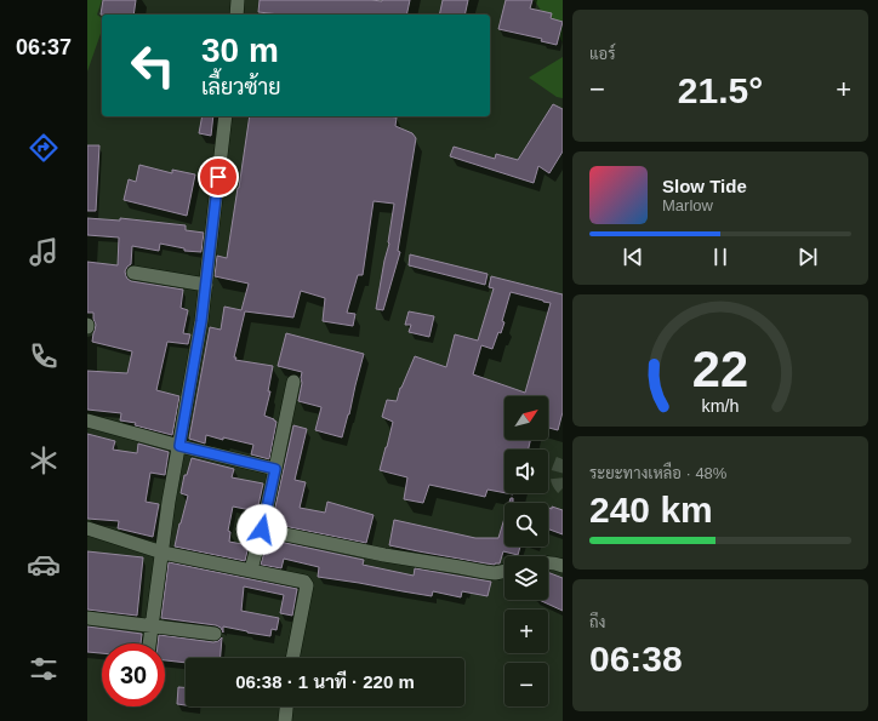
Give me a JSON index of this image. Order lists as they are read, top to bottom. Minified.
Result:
{"north":"top right","page":{"tabs":"06:37","tile":["แอร์",["ระยะทางเหลือ · 48%","240 km"],["ถึง","06:38"]],"turn":["30 m","เลี้ยวซ้าย"],"heat":["−","21.5°","+"],"song":["Slow Tide","Marlow"],"map_buttons":["+","−"],"limit":"30","trip":"06:38 · 1 นาที · 220 m","gauge":["22","km/h"]}}
